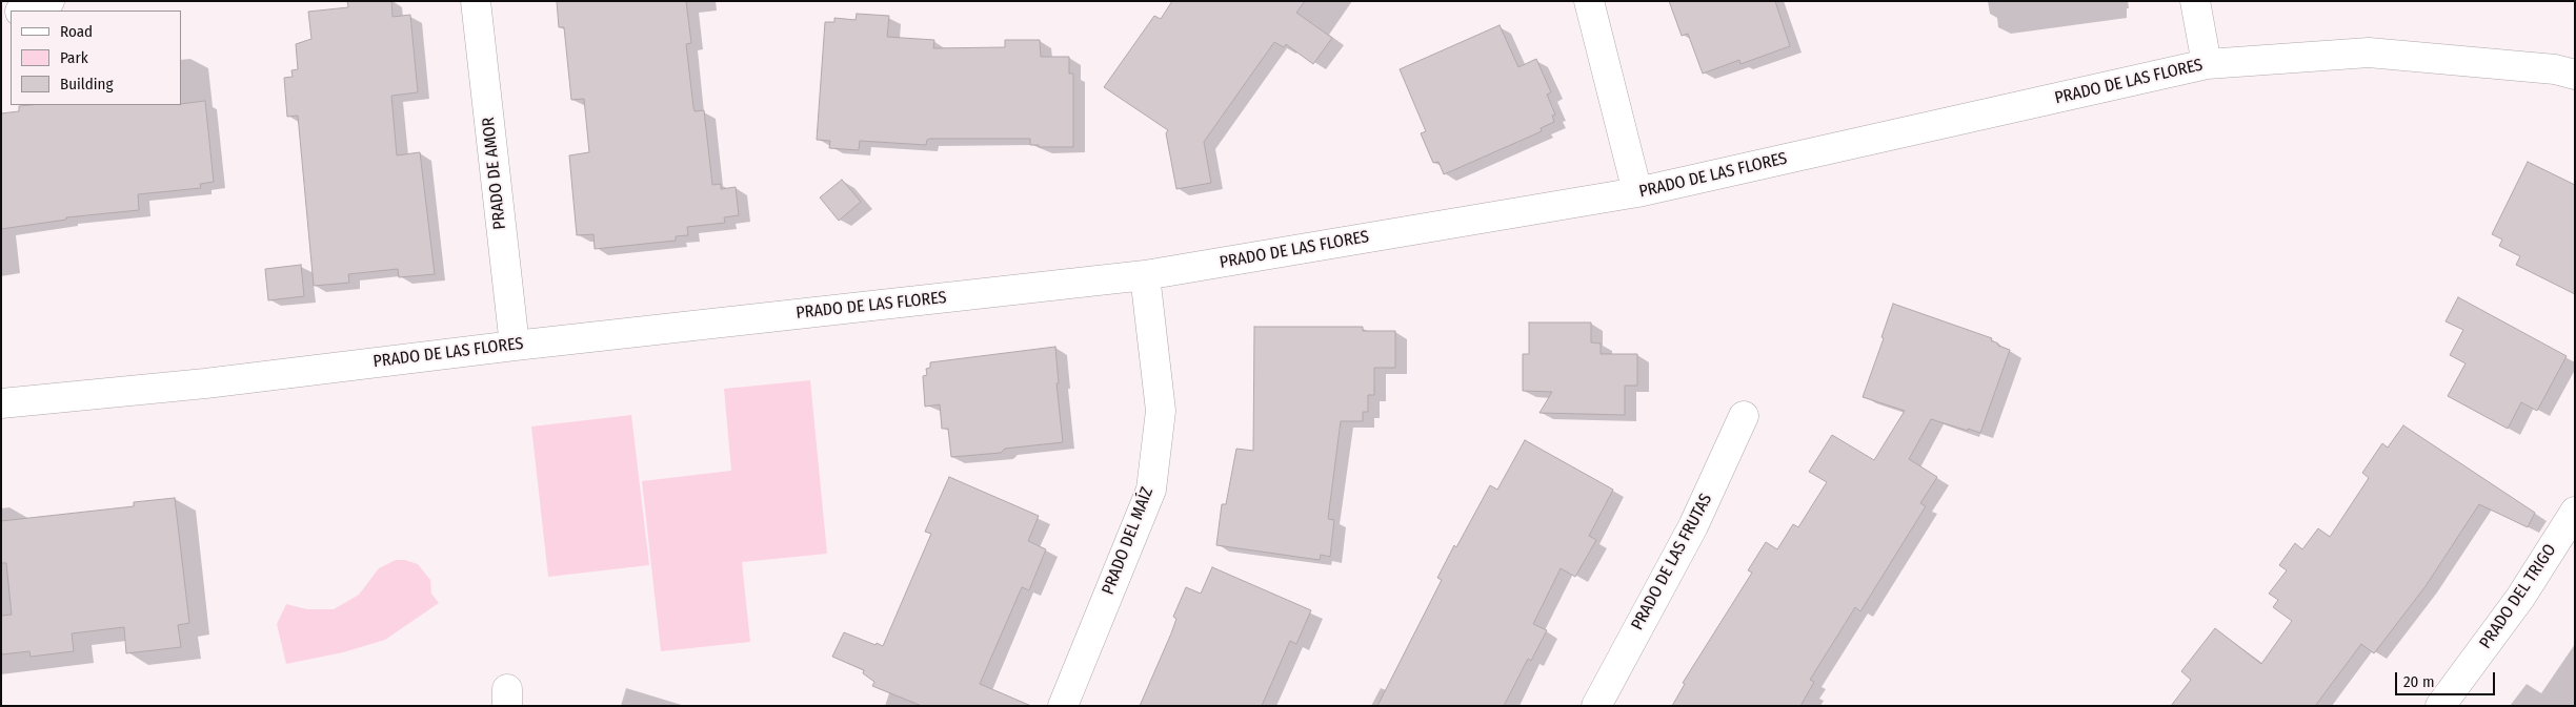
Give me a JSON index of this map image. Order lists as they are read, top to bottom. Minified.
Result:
{"streets":{"street":["PRADO DE LAS FLORES","PRADO DE AMOR","PRADO DEL MAÍZ","PRADO DE LAS FRUTAS","PRADO DEL TRIGO"]},"crossings":[["PRADO DE LAS FLORES","PRADO DE AMOR"],["PRADO DE LAS FLORES","PRADO DEL MAÍZ"]],"legend":["Road","Park","Building"],"scale_bar":"20 m"}
